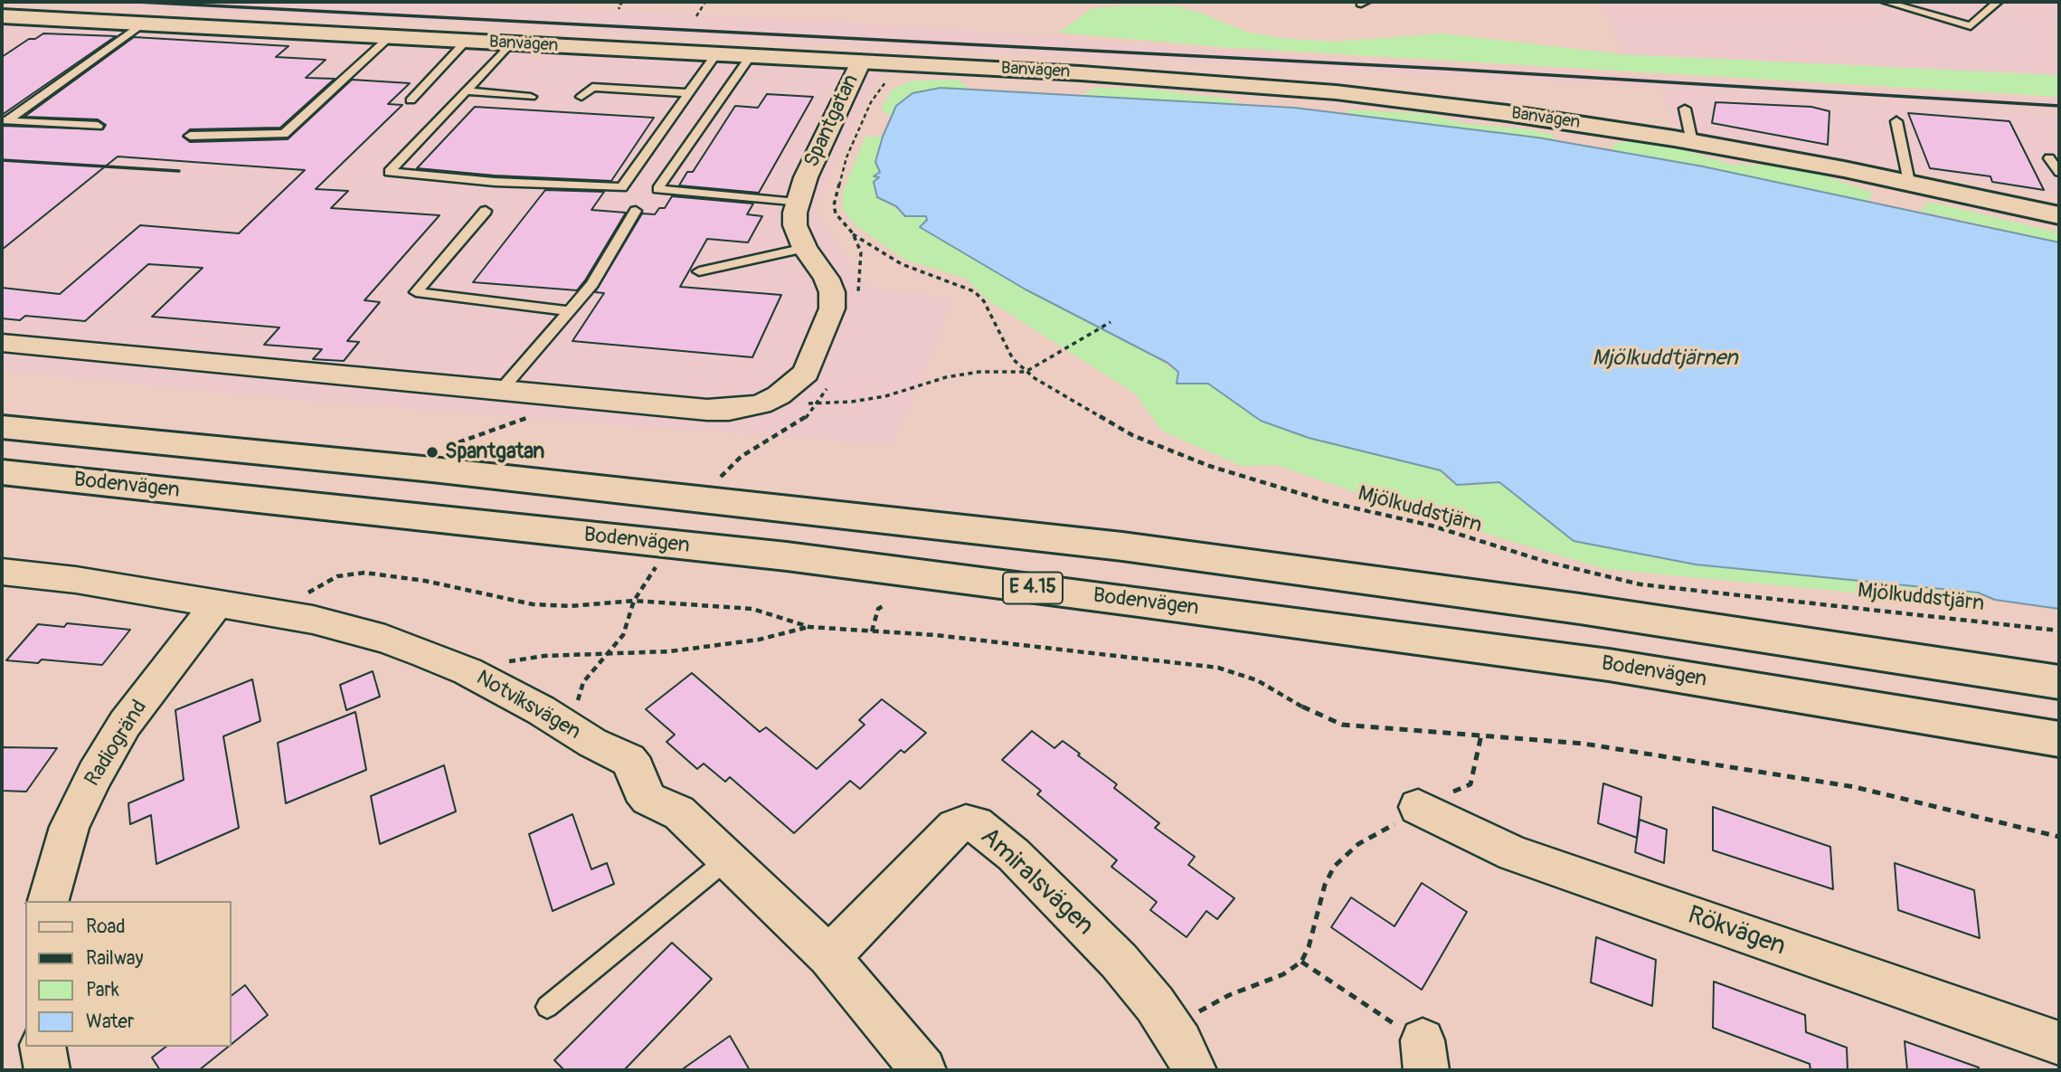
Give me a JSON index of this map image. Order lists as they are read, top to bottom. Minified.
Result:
{"streets":{"main road":["Banvägen","Bodenvägen","E 4.15"],"street":["Spantgatan","Notviksvägen","Radiogränd","Amiralsvägen","Rökvägen"],"path":["Mjölkuddstjärn"]},"crossings":[["Banvägen","Spantgatan"],["Notviksvägen","Radiogränd"],["Notviksvägen","Amiralsvägen"]],"water":["Mjölkuddtjärnen"],"places":["Spantgatan"],"legend":["Road","Railway","Park","Water"]}
